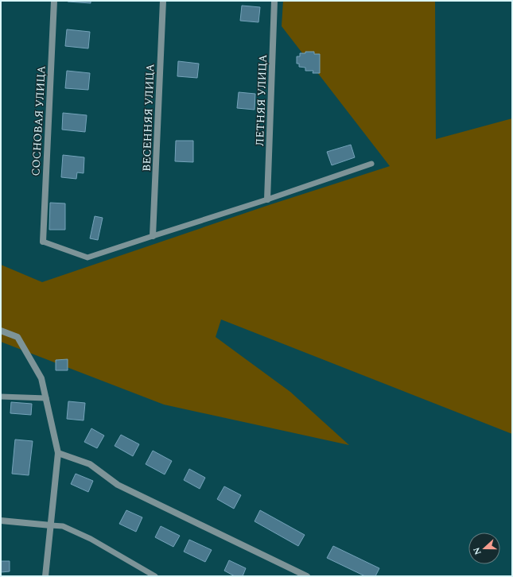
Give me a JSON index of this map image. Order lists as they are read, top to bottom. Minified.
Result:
{"streets":{"street":["ЛЕТНЯЯ УЛИЦА","ВЕСЕННЯЯ УЛИЦА","СОСНОВАЯ УЛИЦА"]},"north":"left"}
